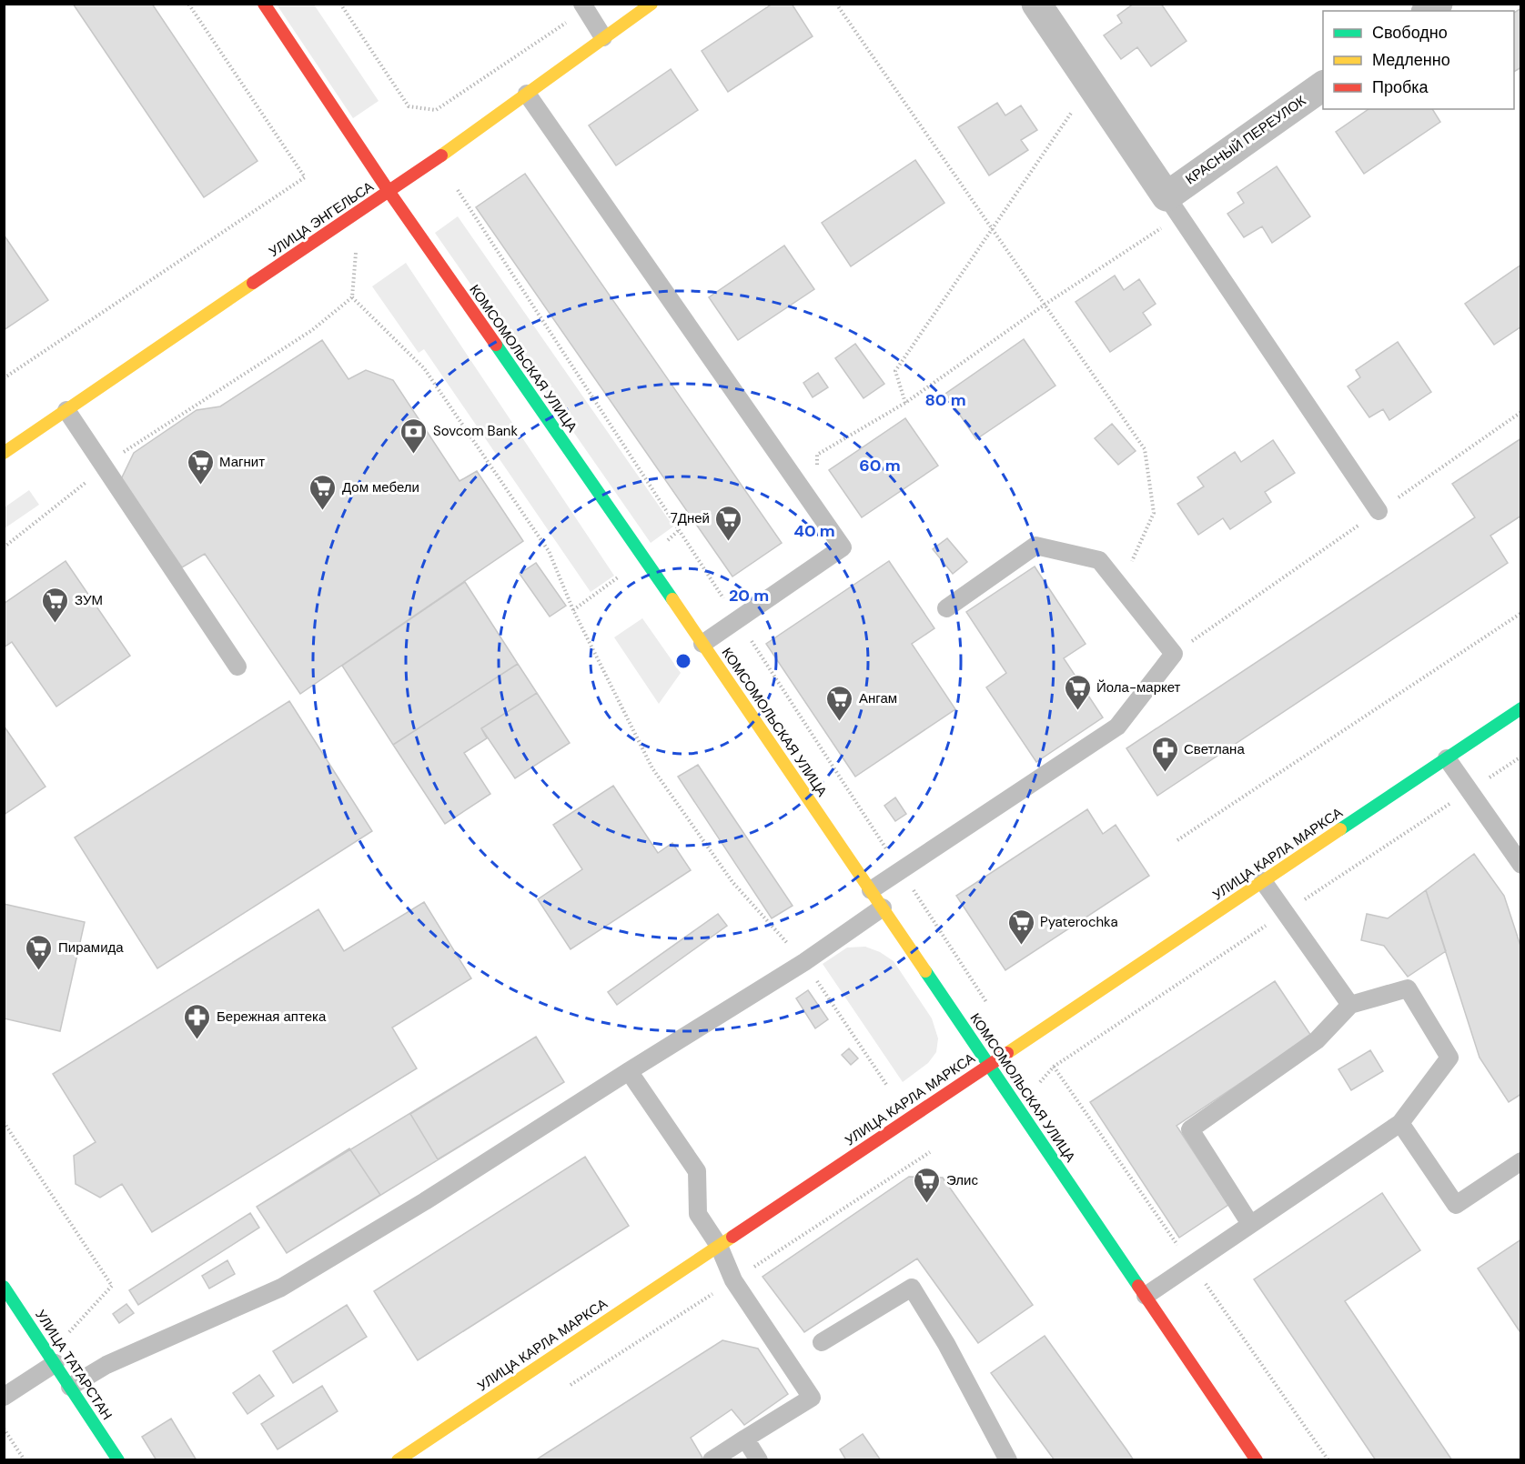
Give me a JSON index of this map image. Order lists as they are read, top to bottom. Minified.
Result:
{"streets":{"street":["КРАСНЫЙ ПЕРЕУЛОК","УЛИЦА ЭНГЕЛЬСА","КОМСОМОЛЬСКАЯ УЛИЦА","УЛИЦА КАРЛА МАРКСА","УЛИЦА ТАТАРСТАН"]},"crossings":[["УЛИЦА ЭНГЕЛЬСА","КОМСОМОЛЬСКАЯ УЛИЦА"],["КОМСОМОЛЬСКАЯ УЛИЦА","УЛИЦА КАРЛА МАРКСА"]],"places":{"bank":["Sovcom Bank"],"supermarket":["Магнит","Дом мебели","7Дней","ЗУМ","Йола-маркет","Ангам","Pyaterochka","Пирамида","Элис"],"pharmacy":["Светлана","Бережная аптека"]},"legend":["Свободно","Медленно","Пробка"],"rings":["80 m","60 m","40 m","20 m"]}
